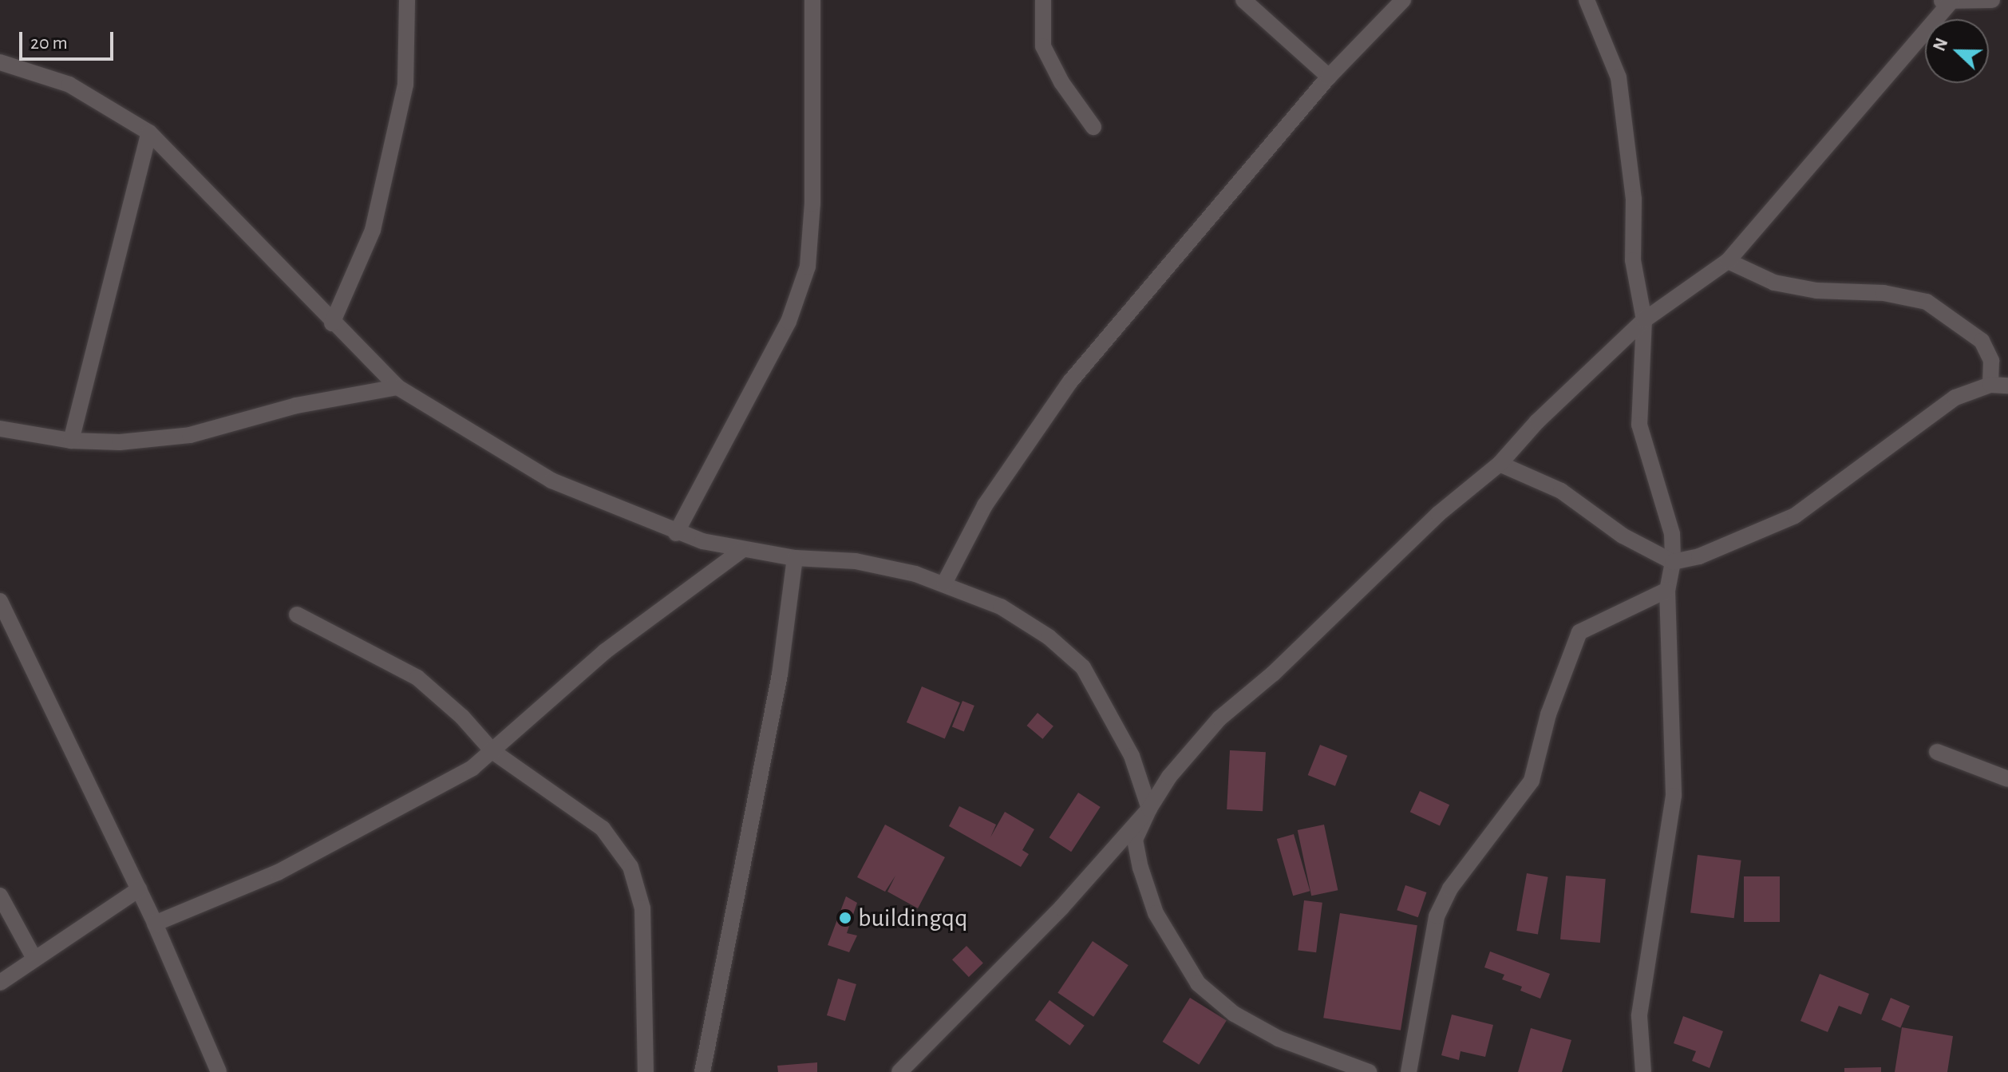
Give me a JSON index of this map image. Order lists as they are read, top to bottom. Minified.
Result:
{"places":["buildingqq"],"scale_bar":"20 m","north":"left"}
